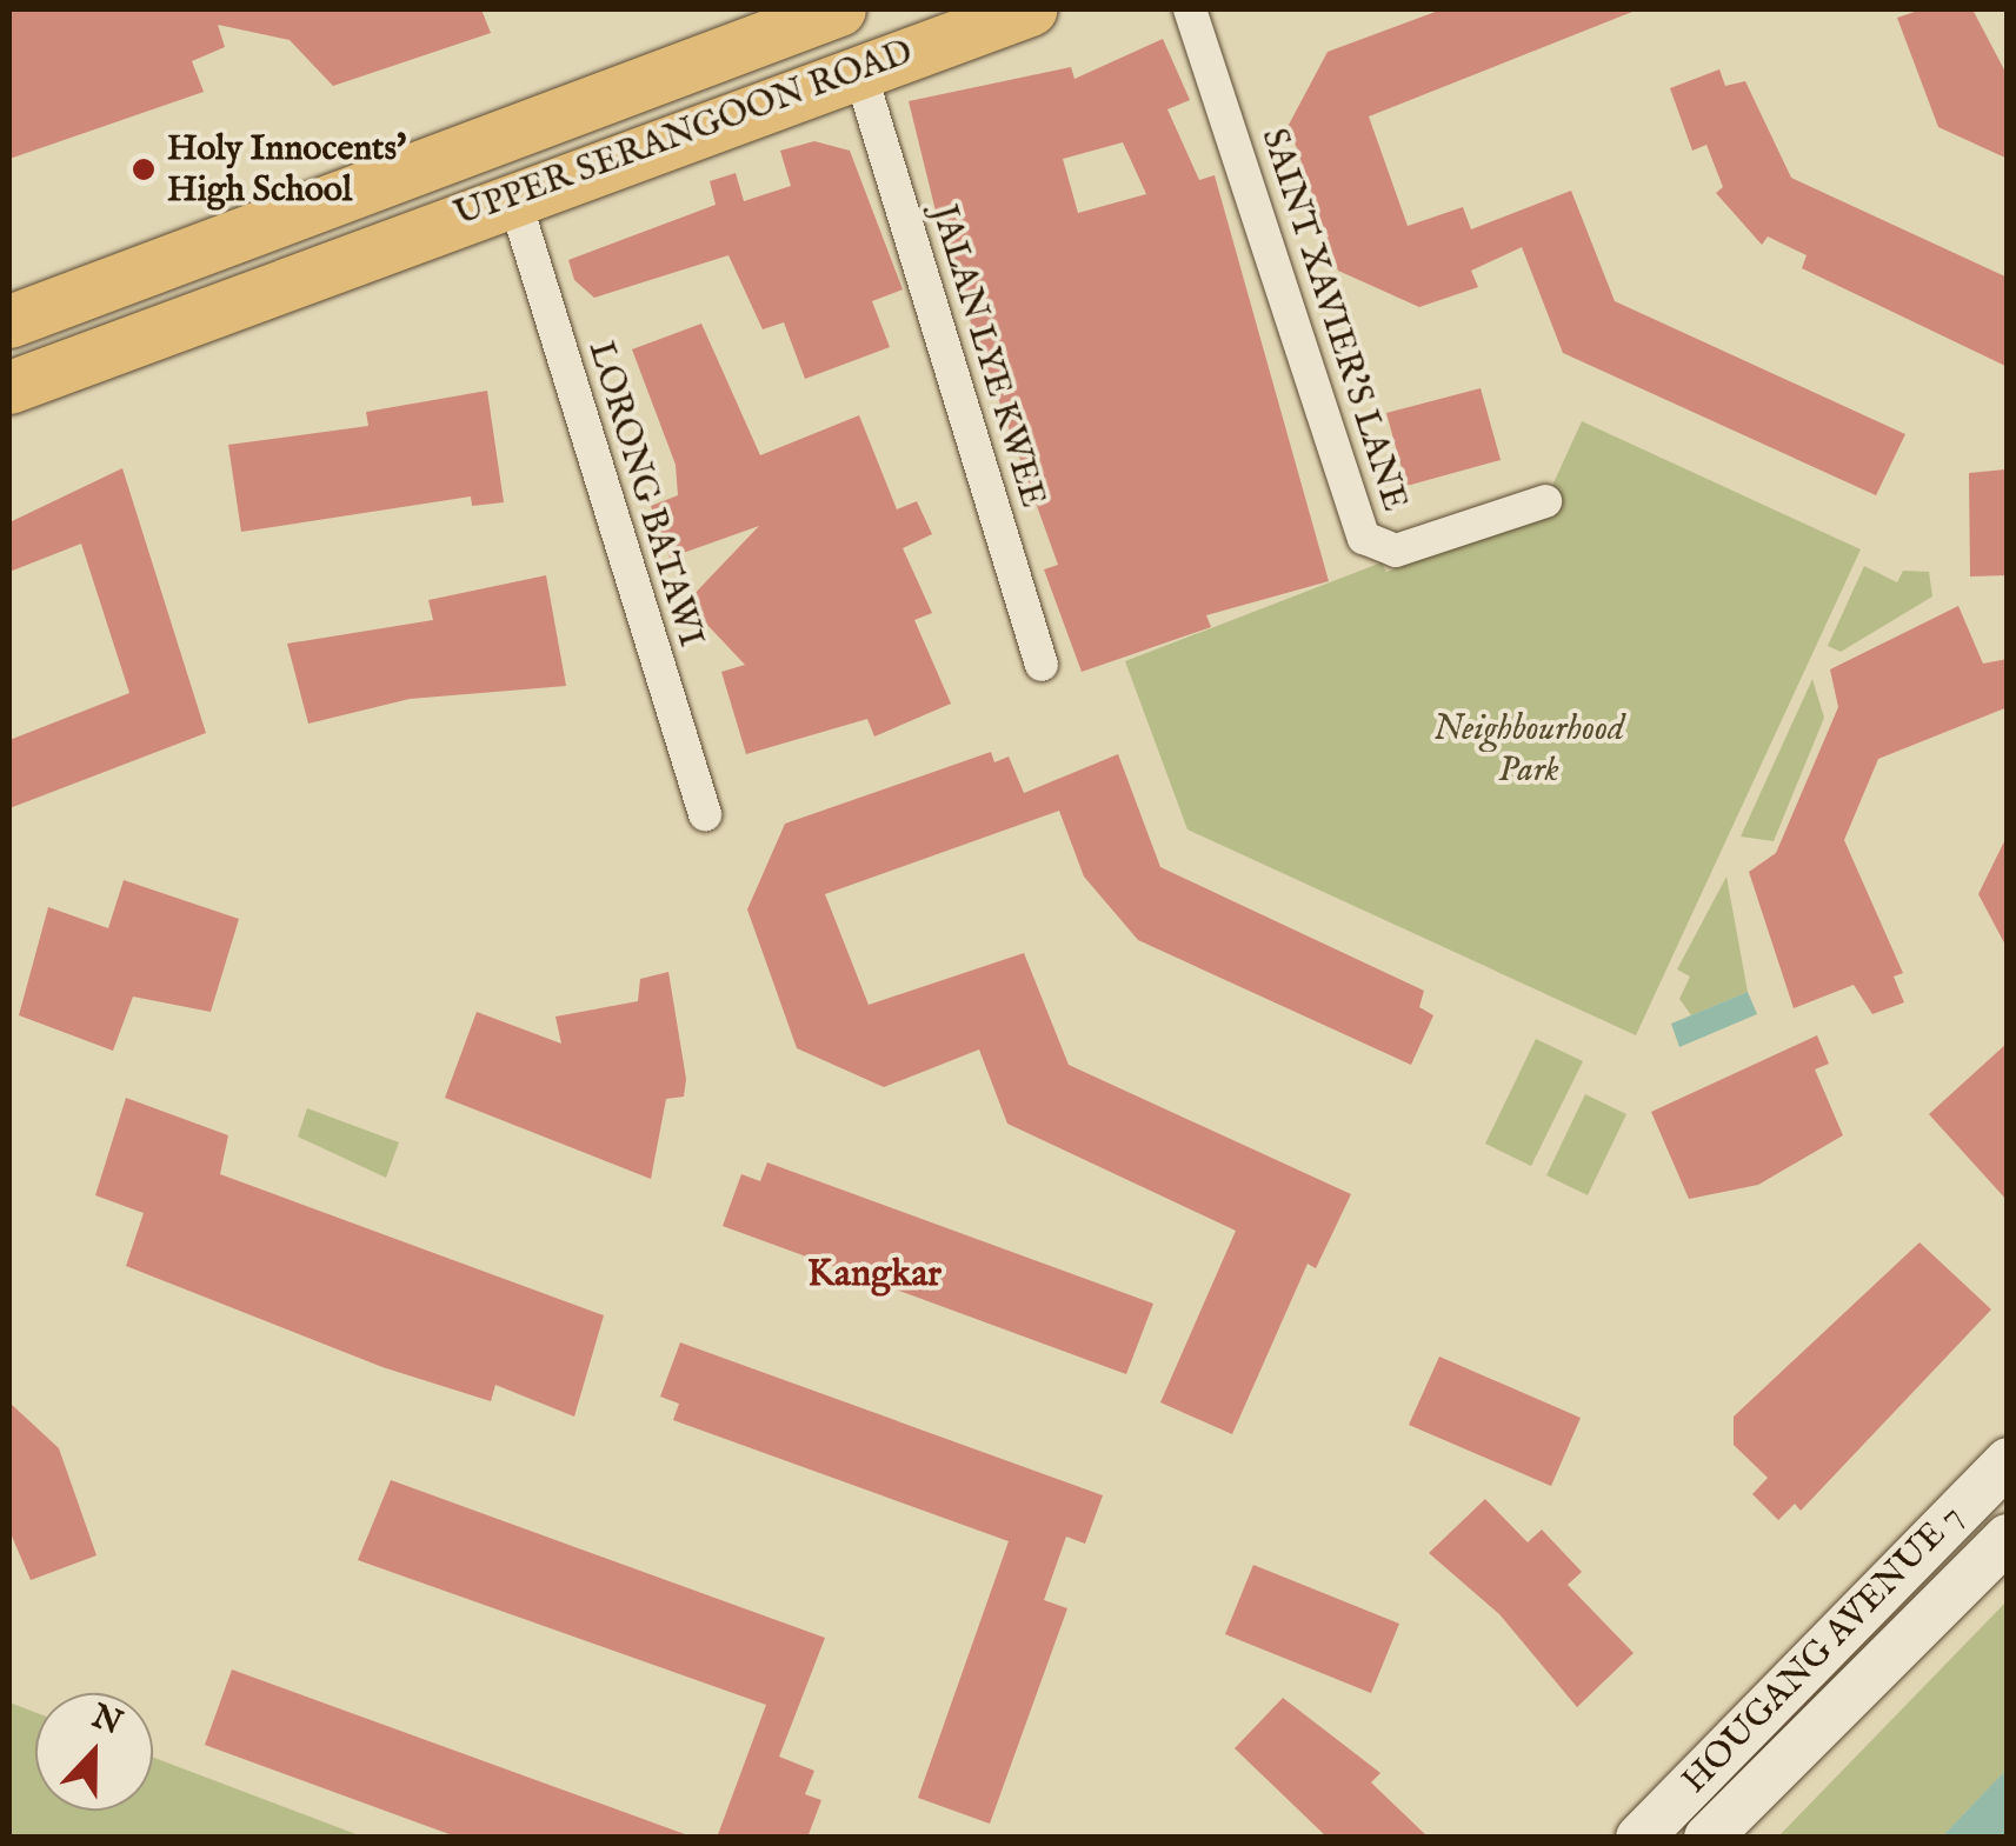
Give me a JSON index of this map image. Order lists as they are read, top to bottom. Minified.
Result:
{"streets":{"main road":["UPPER SERANGOON ROAD","HOUGANG AVENUE 7"],"street":["SAINT XAVIER'S LANE","JALAN LYE KWEE","LORONG BATAWI"]},"crossings":[["UPPER SERANGOON ROAD","JALAN LYE KWEE"],["UPPER SERANGOON ROAD","LORONG BATAWI"]],"districts":["Kangkar"],"parks":["Neighbourhood Park"],"places":["Holy Innocents' High School"],"north":"top"}
